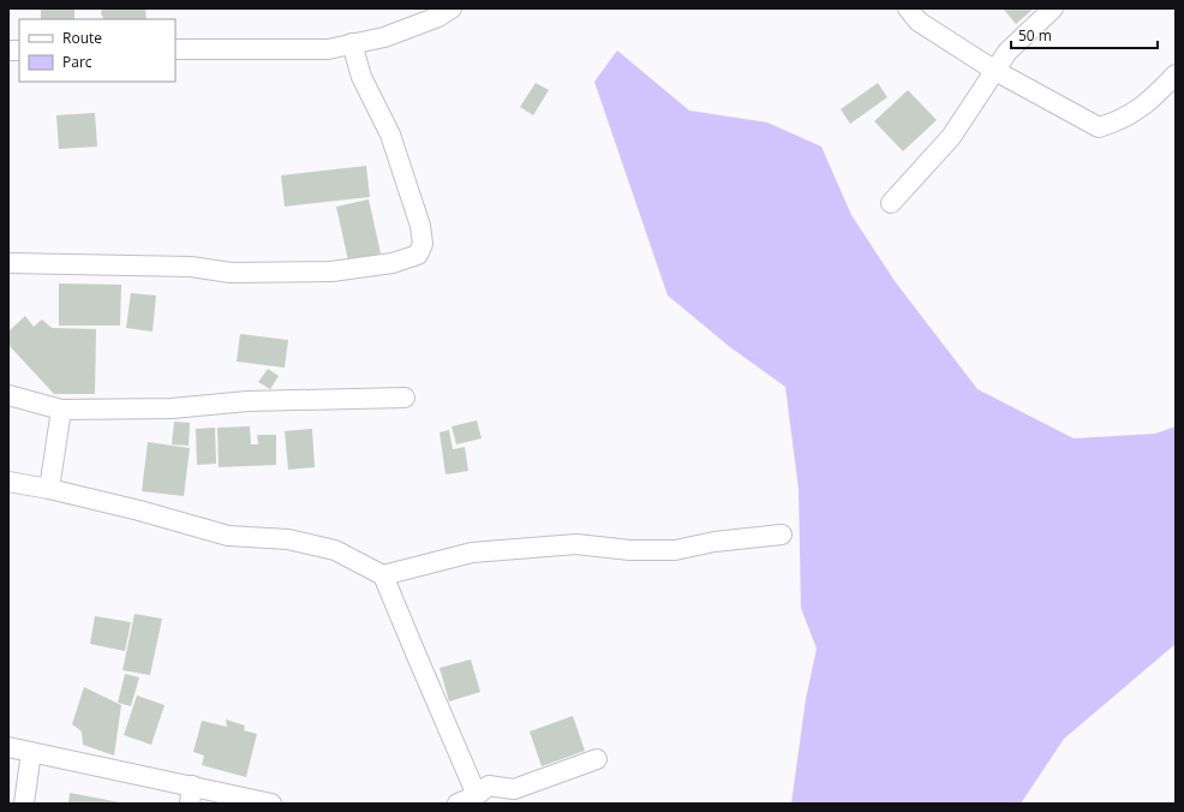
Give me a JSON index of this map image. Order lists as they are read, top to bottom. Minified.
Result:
{"legend":["Route","Parc"],"scale_bar":"50 m"}
